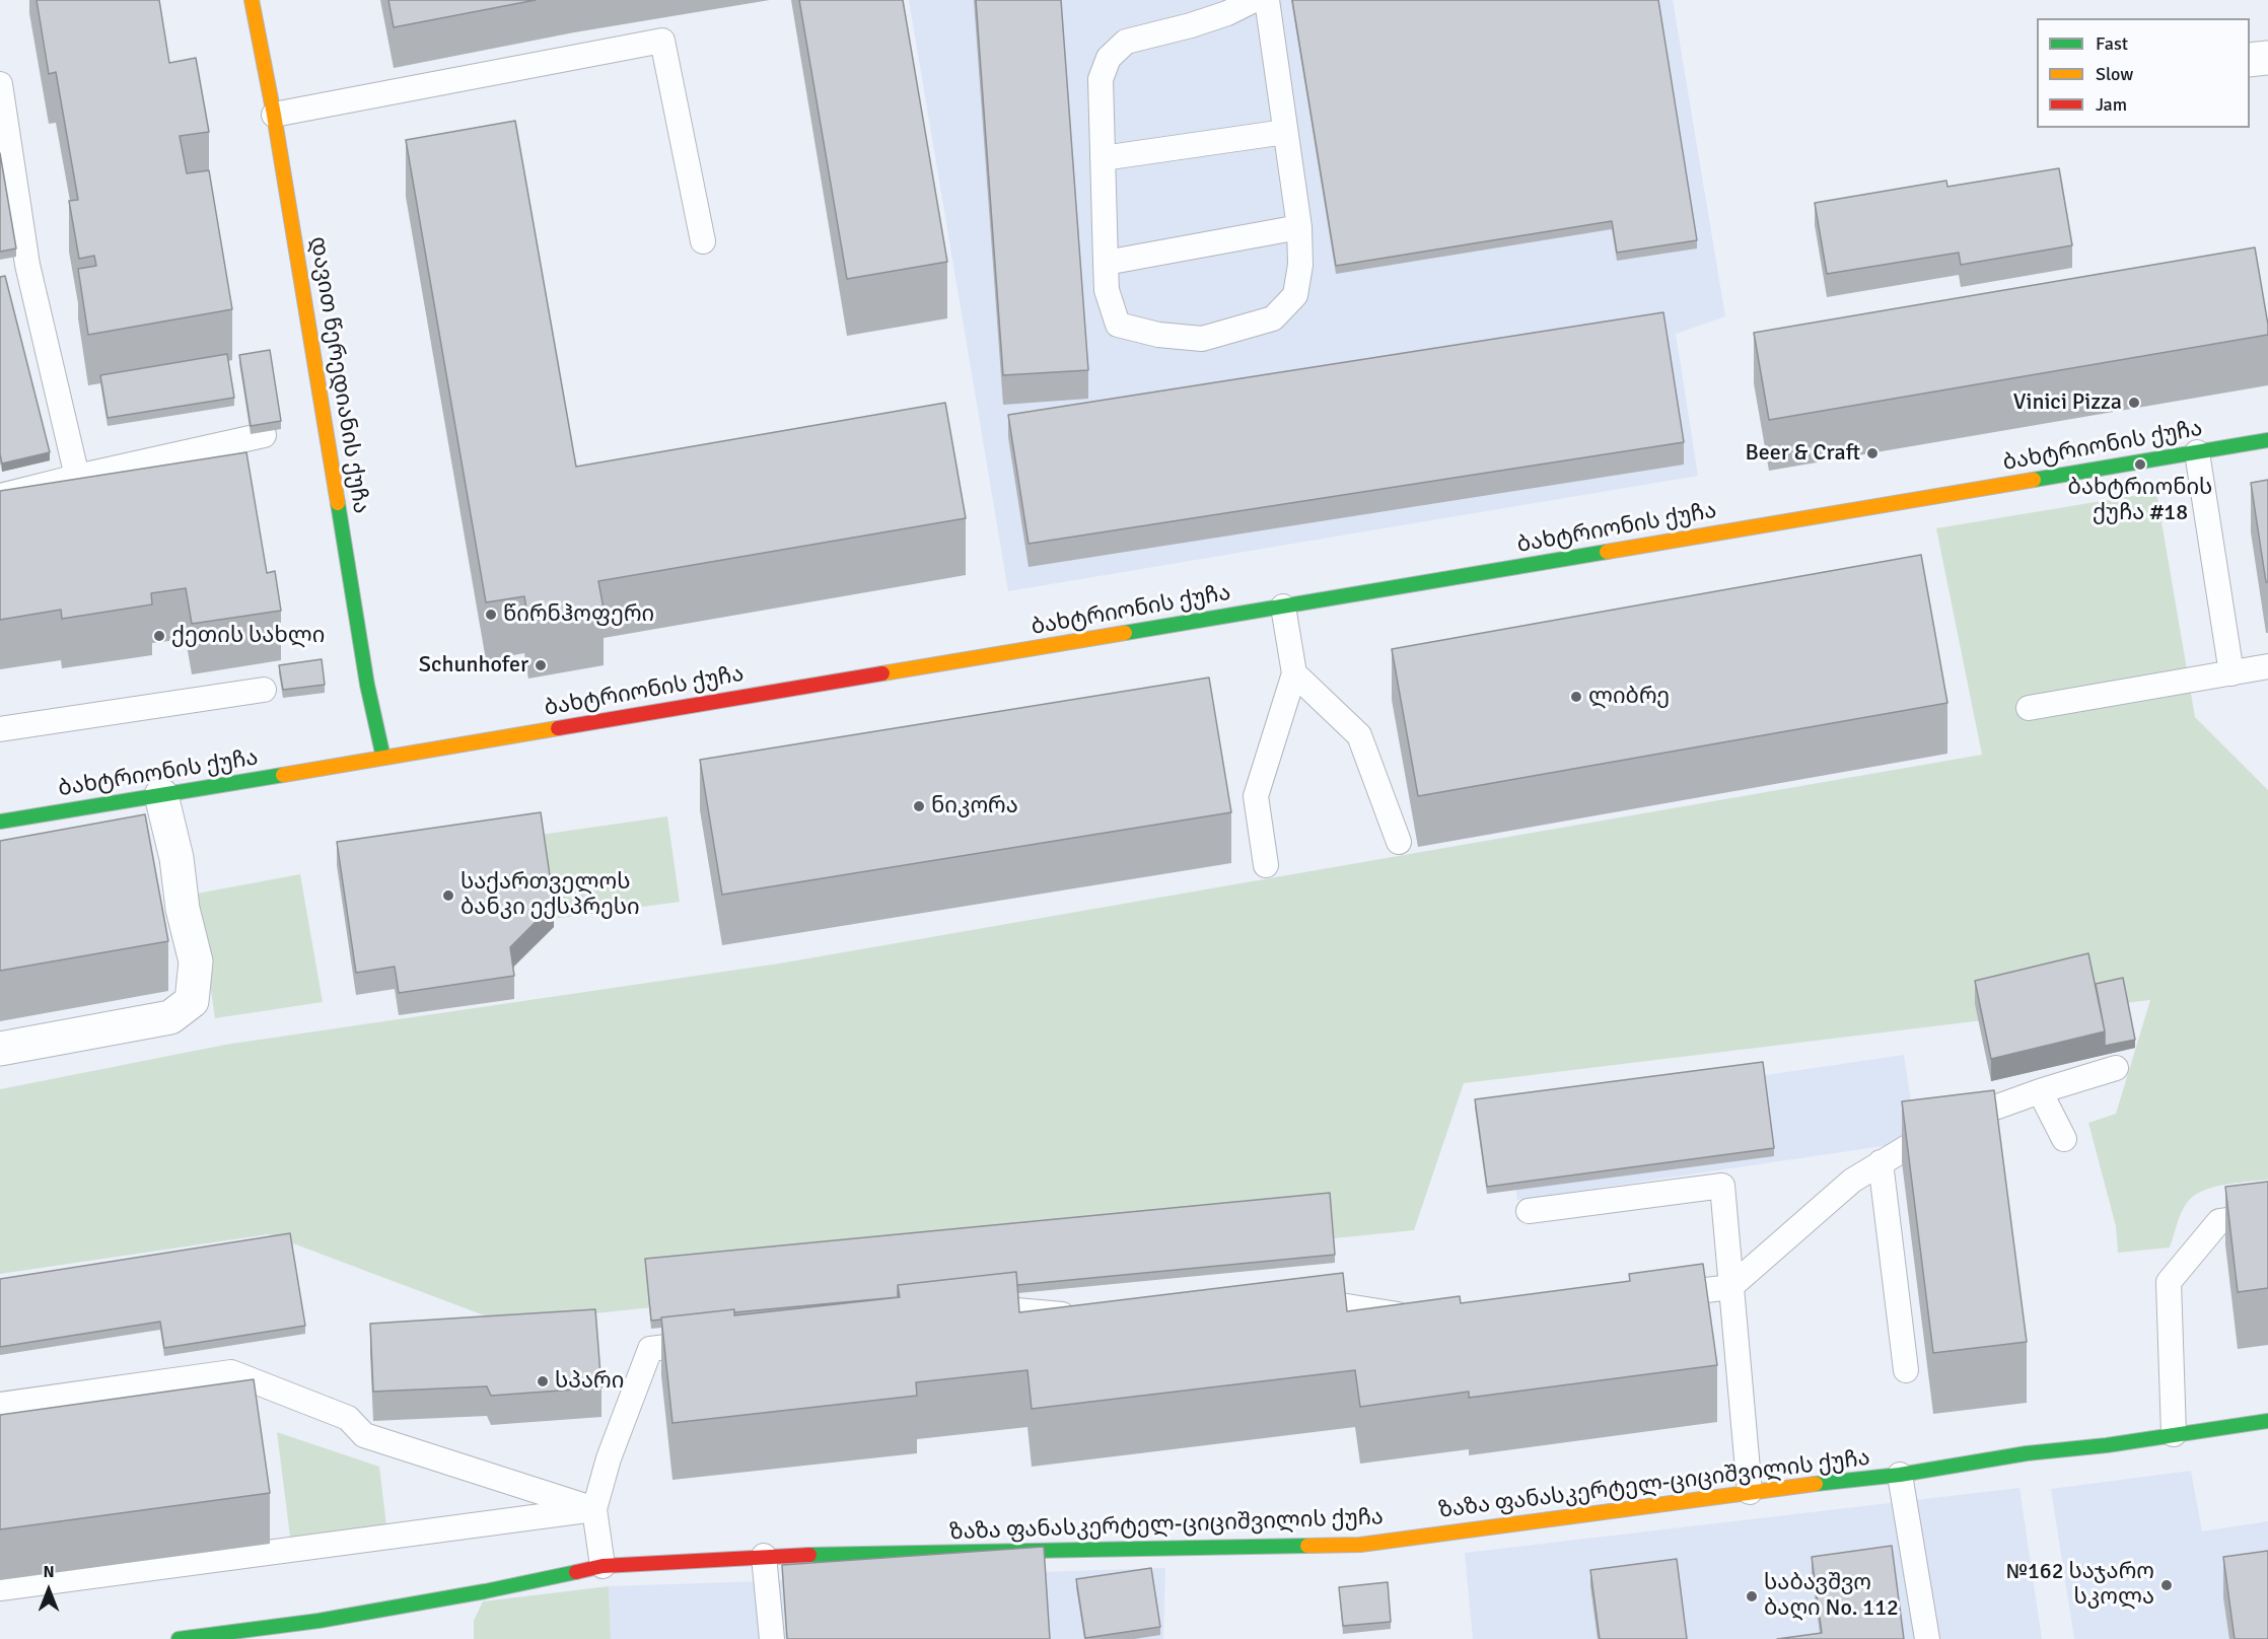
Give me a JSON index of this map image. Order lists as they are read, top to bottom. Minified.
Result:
{"streets":{"street":["დავით წერედიანის ქუჩა","ბახტრიონის ქუჩა","ზაზა ფანასკერტელ-ციციშვილის ქუჩა"]},"crossings":[["დავით წერედიანის ქუჩა","ბახტრიონის ქუჩა"]],"places":["Vinici Pizza","Beer & Craft","ბახტრიონის ქუჩა #18","წირნჰოფერი","ქეთის სახლი","Schunhofer","ლიბრე","ნიკორა","საქართველოს ბანკი ექსპრესი","სპარი","№162 საჯარო სკოლა","საბავშვო ბაღი No. 112"],"legend":["Fast","Slow","Jam"],"north":"top"}
